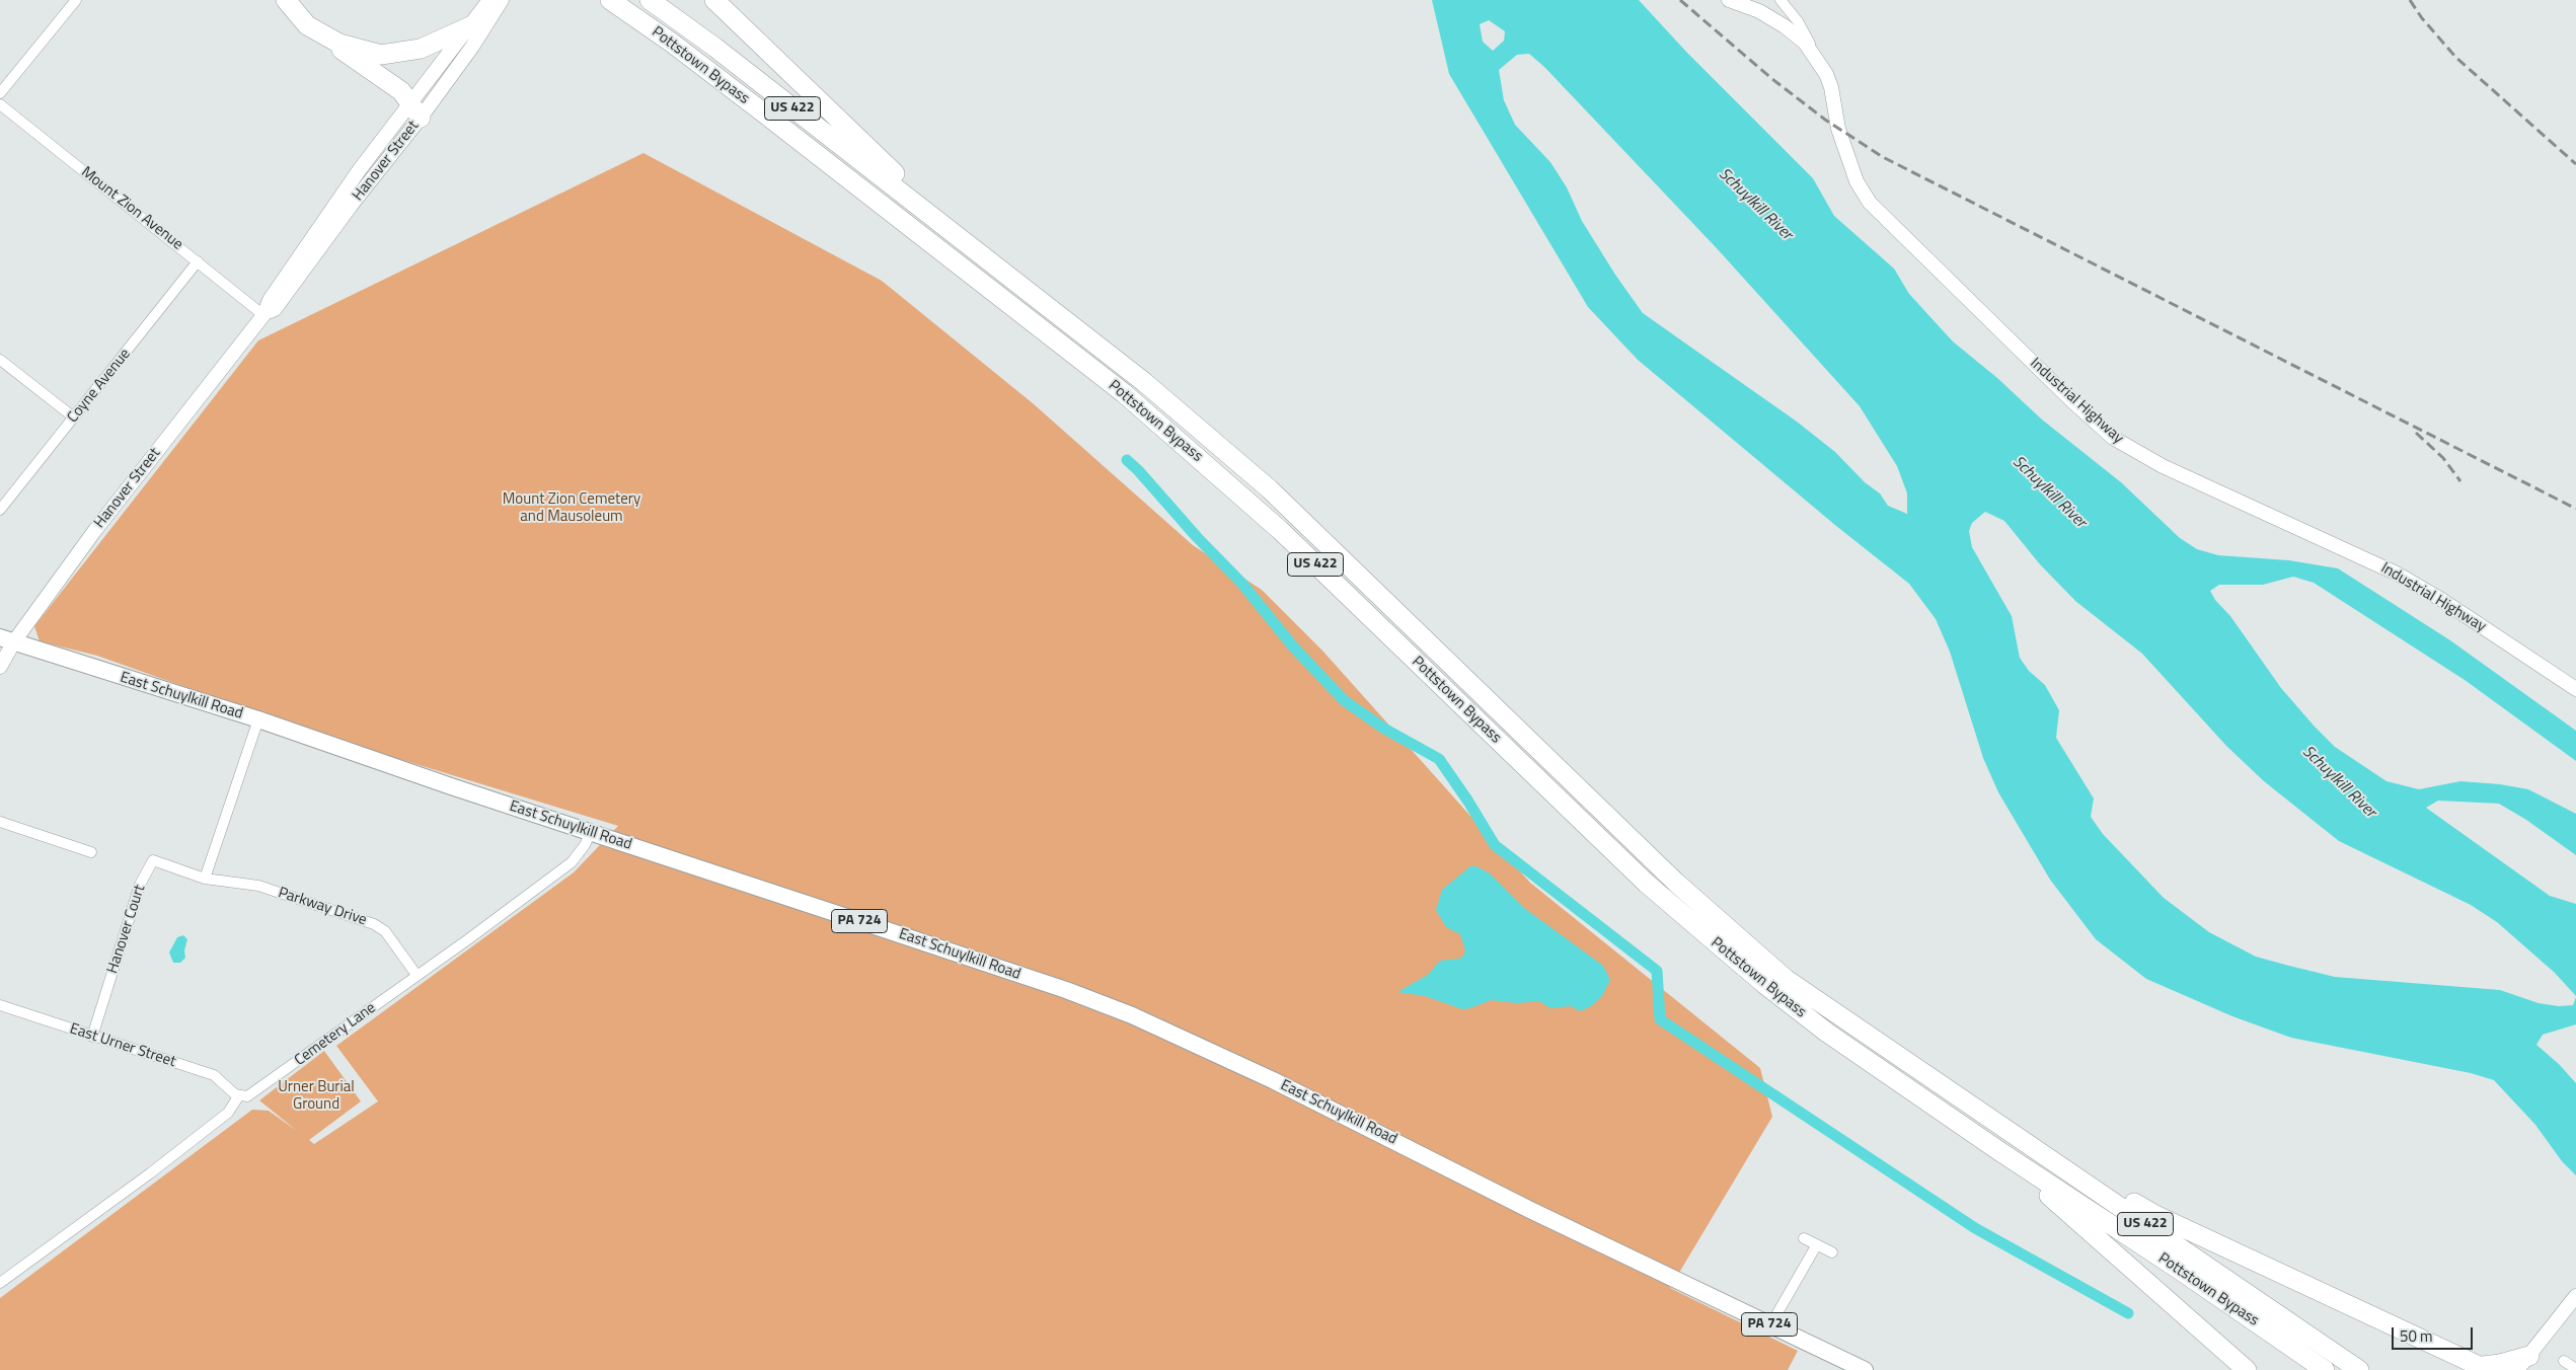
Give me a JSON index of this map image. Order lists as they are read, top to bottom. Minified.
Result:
{"streets":{"highway":["Pottstown Bypass","US 422"],"main road":["East Schuylkill Road","PA 724"],"street":["Hanover Street","Mount Zion Avenue","Coyne Avenue","Industrial Highway","Parkway Drive","Hanover Court","Cemetery Lane","East Urner Street"]},"crossings":[["Hanover Street","Mount Zion Avenue"],["Hanover Street","East Schuylkill Road"],["Mount Zion Avenue","Coyne Avenue"],["East Schuylkill Road","Cemetery Lane"],["Parkway Drive","Hanover Court"],["Parkway Drive","Cemetery Lane"],["Hanover Court","East Urner Street"],["Cemetery Lane","East Urner Street"]],"water":["Schuylkill River"],"parks":["Mount Zion Cemetery and Mausoleum","Urner Burial Ground"],"scale_bar":"50 m"}
